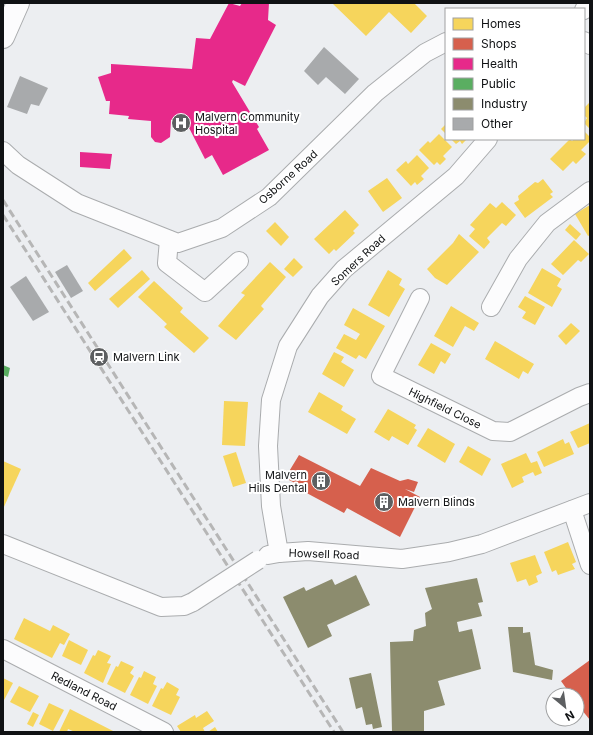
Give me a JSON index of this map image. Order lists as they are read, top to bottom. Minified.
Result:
{"streets":{"street":["Osborne Road","Somers Road","Highfield Close","Howsell Road","Redland Road"]},"crossings":[["Somers Road","Howsell Road"]],"places":{"hospital":["Malvern Community Hospital"],"station":["Malvern Link"],"building":["Malvern Hills Dental","Malvern Blinds"]},"legend":["Homes","Shops","Health","Public","Industry","Other"],"north":"bottom right"}
